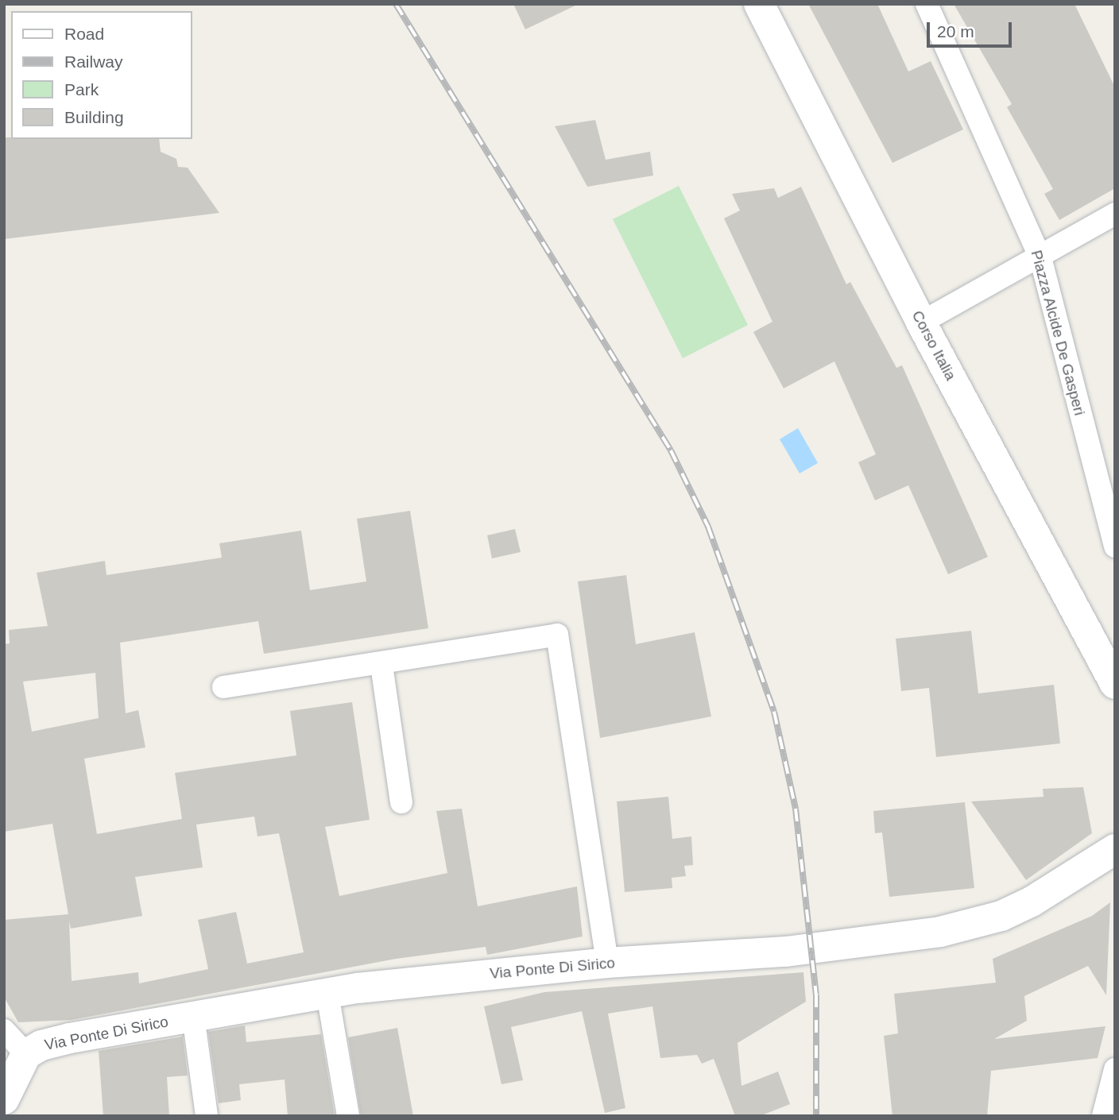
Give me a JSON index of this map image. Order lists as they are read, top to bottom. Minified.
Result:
{"streets":{"street":["Piazza Alcide De Gasperi","Corso Italia","Via Ponte Di Sirico"]},"legend":["Road","Railway","Park","Building"],"scale_bar":"20 m"}
